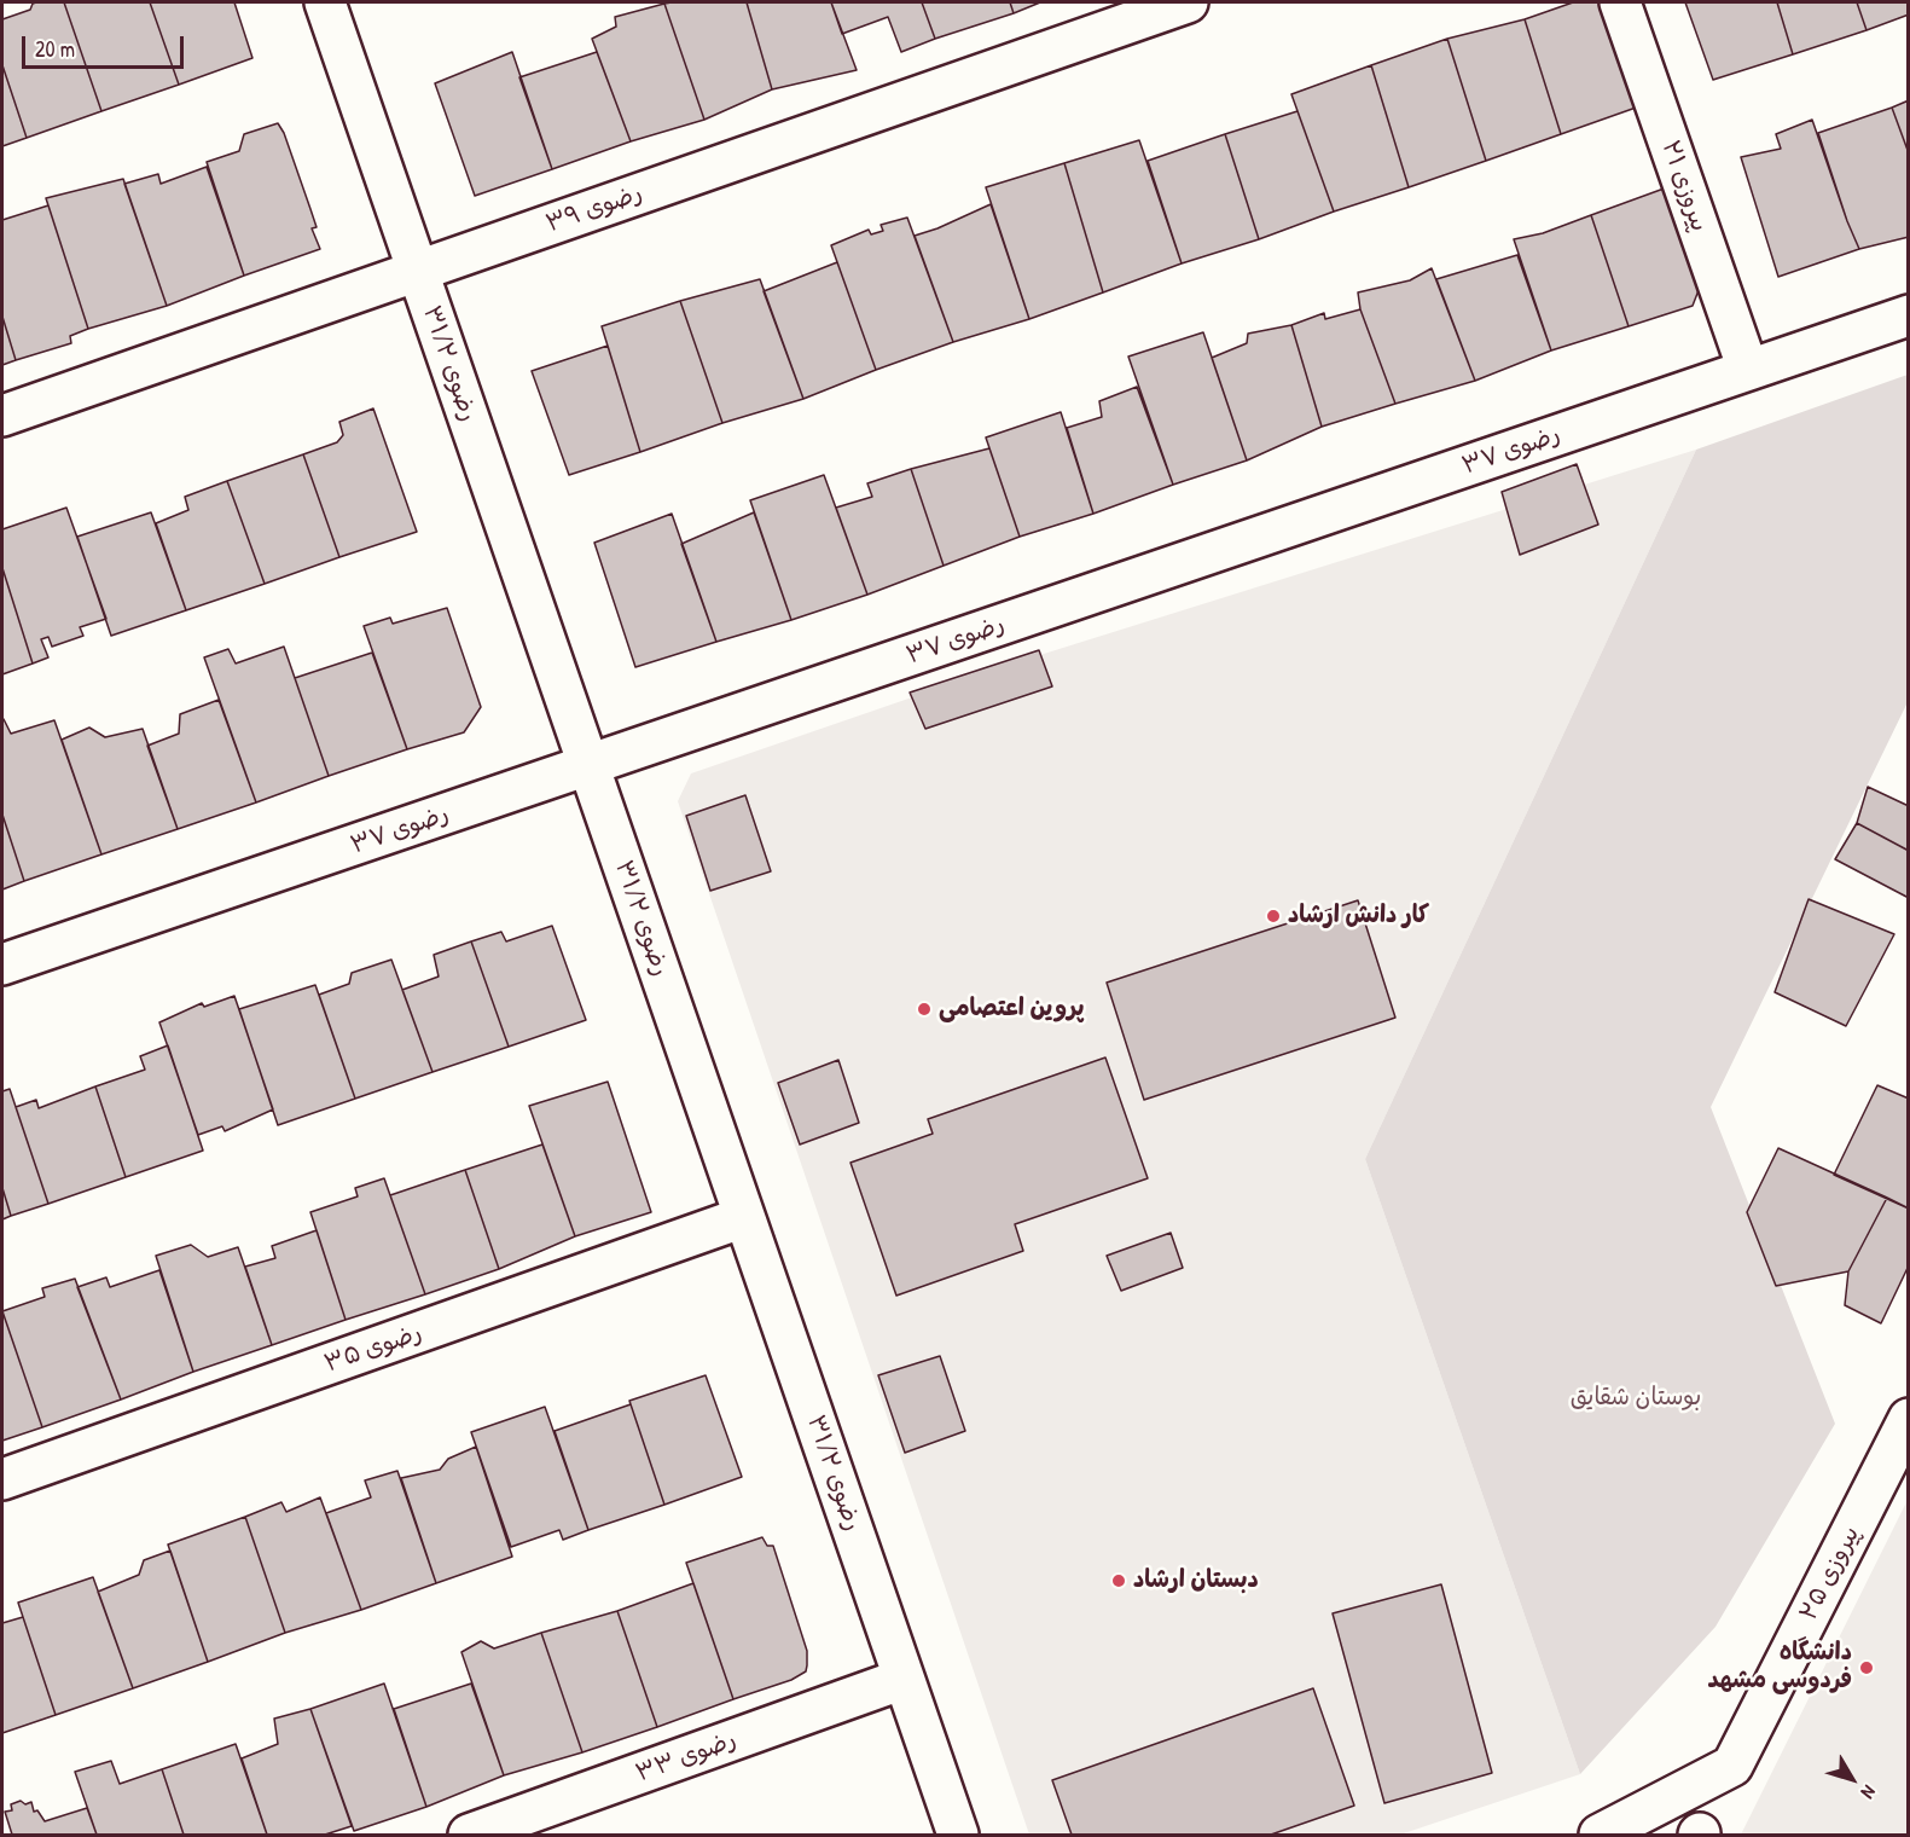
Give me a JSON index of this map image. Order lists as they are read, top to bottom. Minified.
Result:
{"streets":{"street":["پیروزی ۲۱","رضوی ۳۹","رضوی ۳۱/۲","رضوی ۳۷","رضوی ۳۵","پیروزی ۲۵","رضوی ۳۳"]},"crossings":[["پیروزی ۲۱","رضوی ۳۷"],["رضوی ۳۹","رضوی ۳۱/۲"],["رضوی ۳۱/۲","رضوی ۳۷"],["رضوی ۳۱/۲","رضوی ۳۵"],["رضوی ۳۱/۲","رضوی ۳۳"]],"parks":["بوستان شقایق"],"places":["کار دانش ارشاد","پروین اعتصامی","دبستان ارشاد","دانشگاه فردوسی مشهد"],"scale_bar":"20 m","north":"bottom right"}
